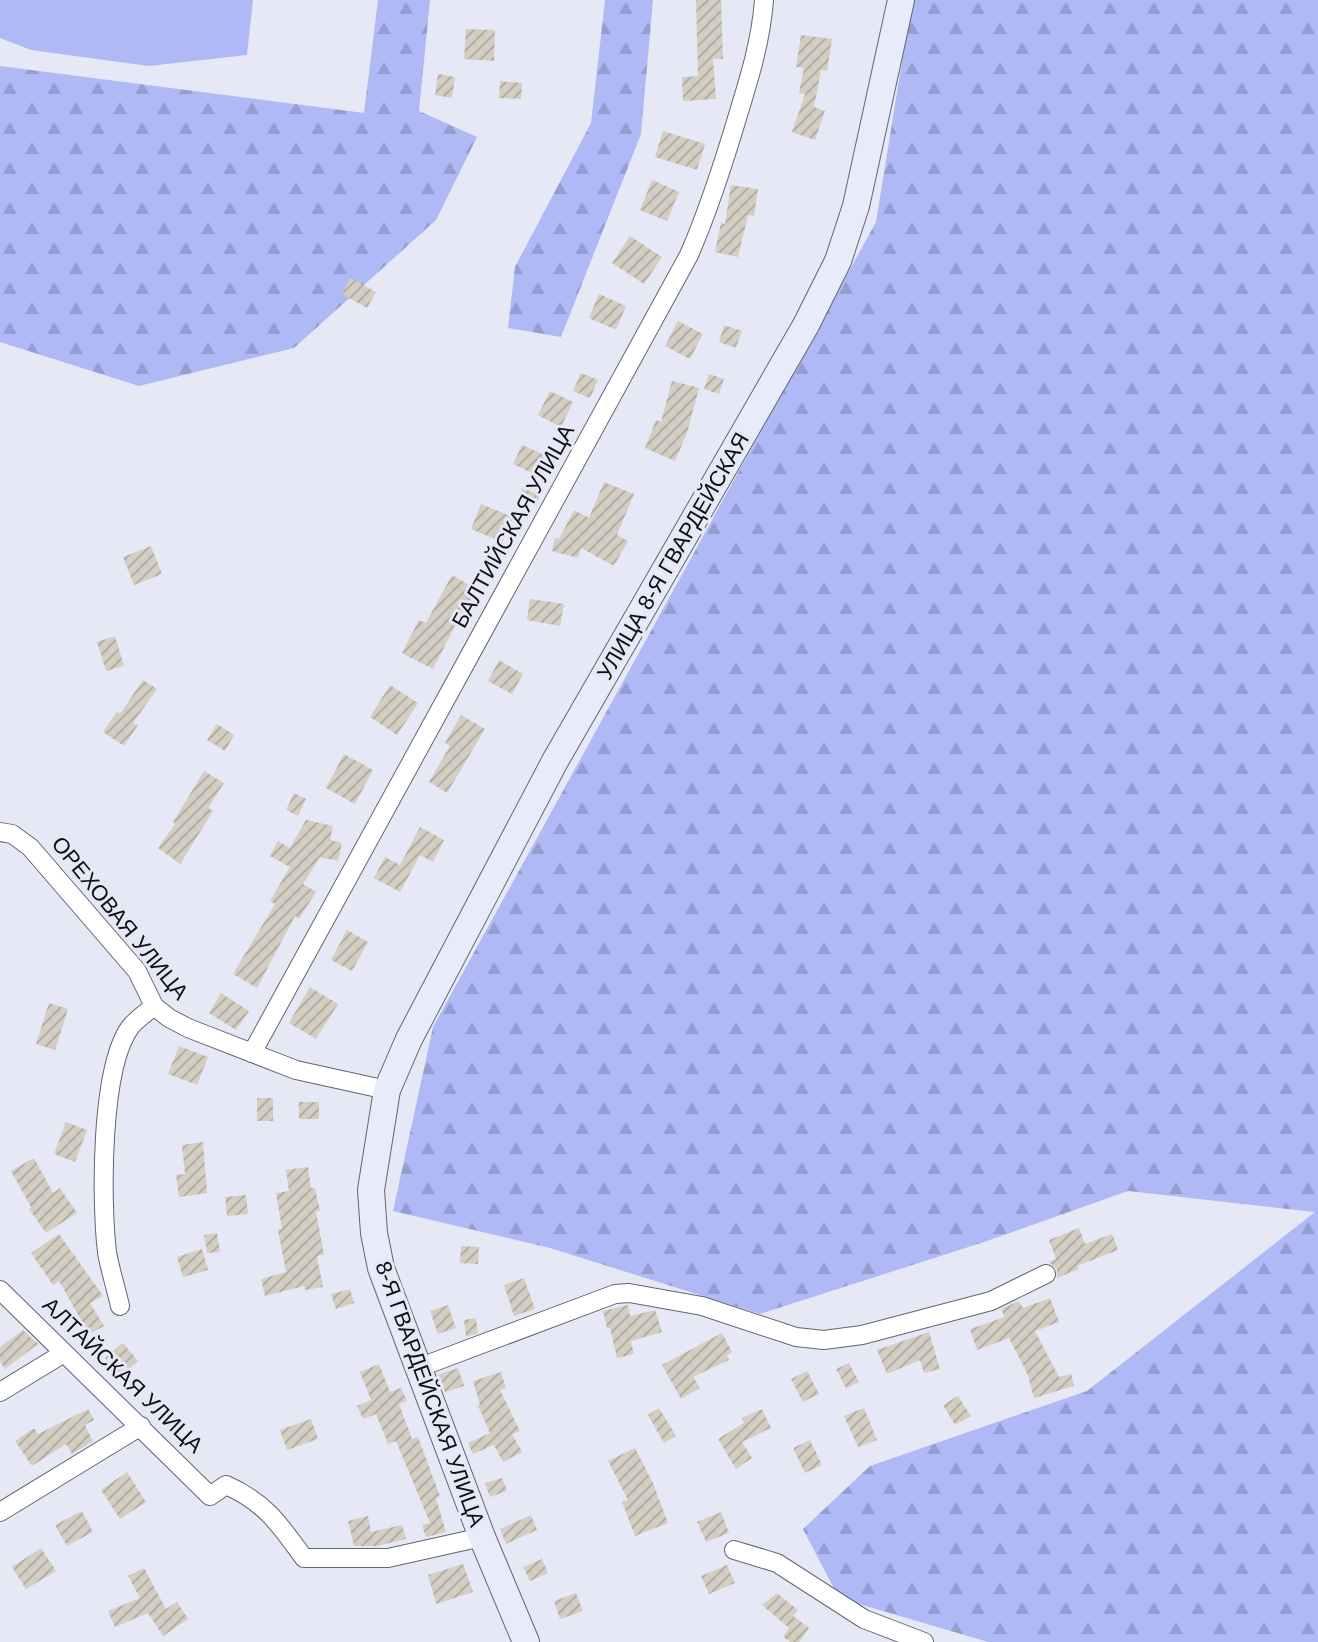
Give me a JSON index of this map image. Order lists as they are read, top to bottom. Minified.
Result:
{"streets":{"street":["БАЛТИЙСКАЯ УЛИЦА","УЛИЦА 8-Я ГВАРДЕЙСКАЯ","ОРЕХОВАЯ УЛИЦА","АЛТАЙСКАЯ УЛИЦА","8-Я ГВАРДЕЙСКАЯ УЛИЦА"]},"crossings":[["БАЛТИЙСКАЯ УЛИЦА","ОРЕХОВАЯ УЛИЦА"],["УЛИЦА 8-Я ГВАРДЕЙСКАЯ","ОРЕХОВАЯ УЛИЦА"],["УЛИЦА 8-Я ГВАРДЕЙСКАЯ","8-Я ГВАРДЕЙСКАЯ УЛИЦА"],["ОРЕХОВАЯ УЛИЦА","8-Я ГВАРДЕЙСКАЯ УЛИЦА"],["АЛТАЙСКАЯ УЛИЦА","8-Я ГВАРДЕЙСКАЯ УЛИЦА"]]}
